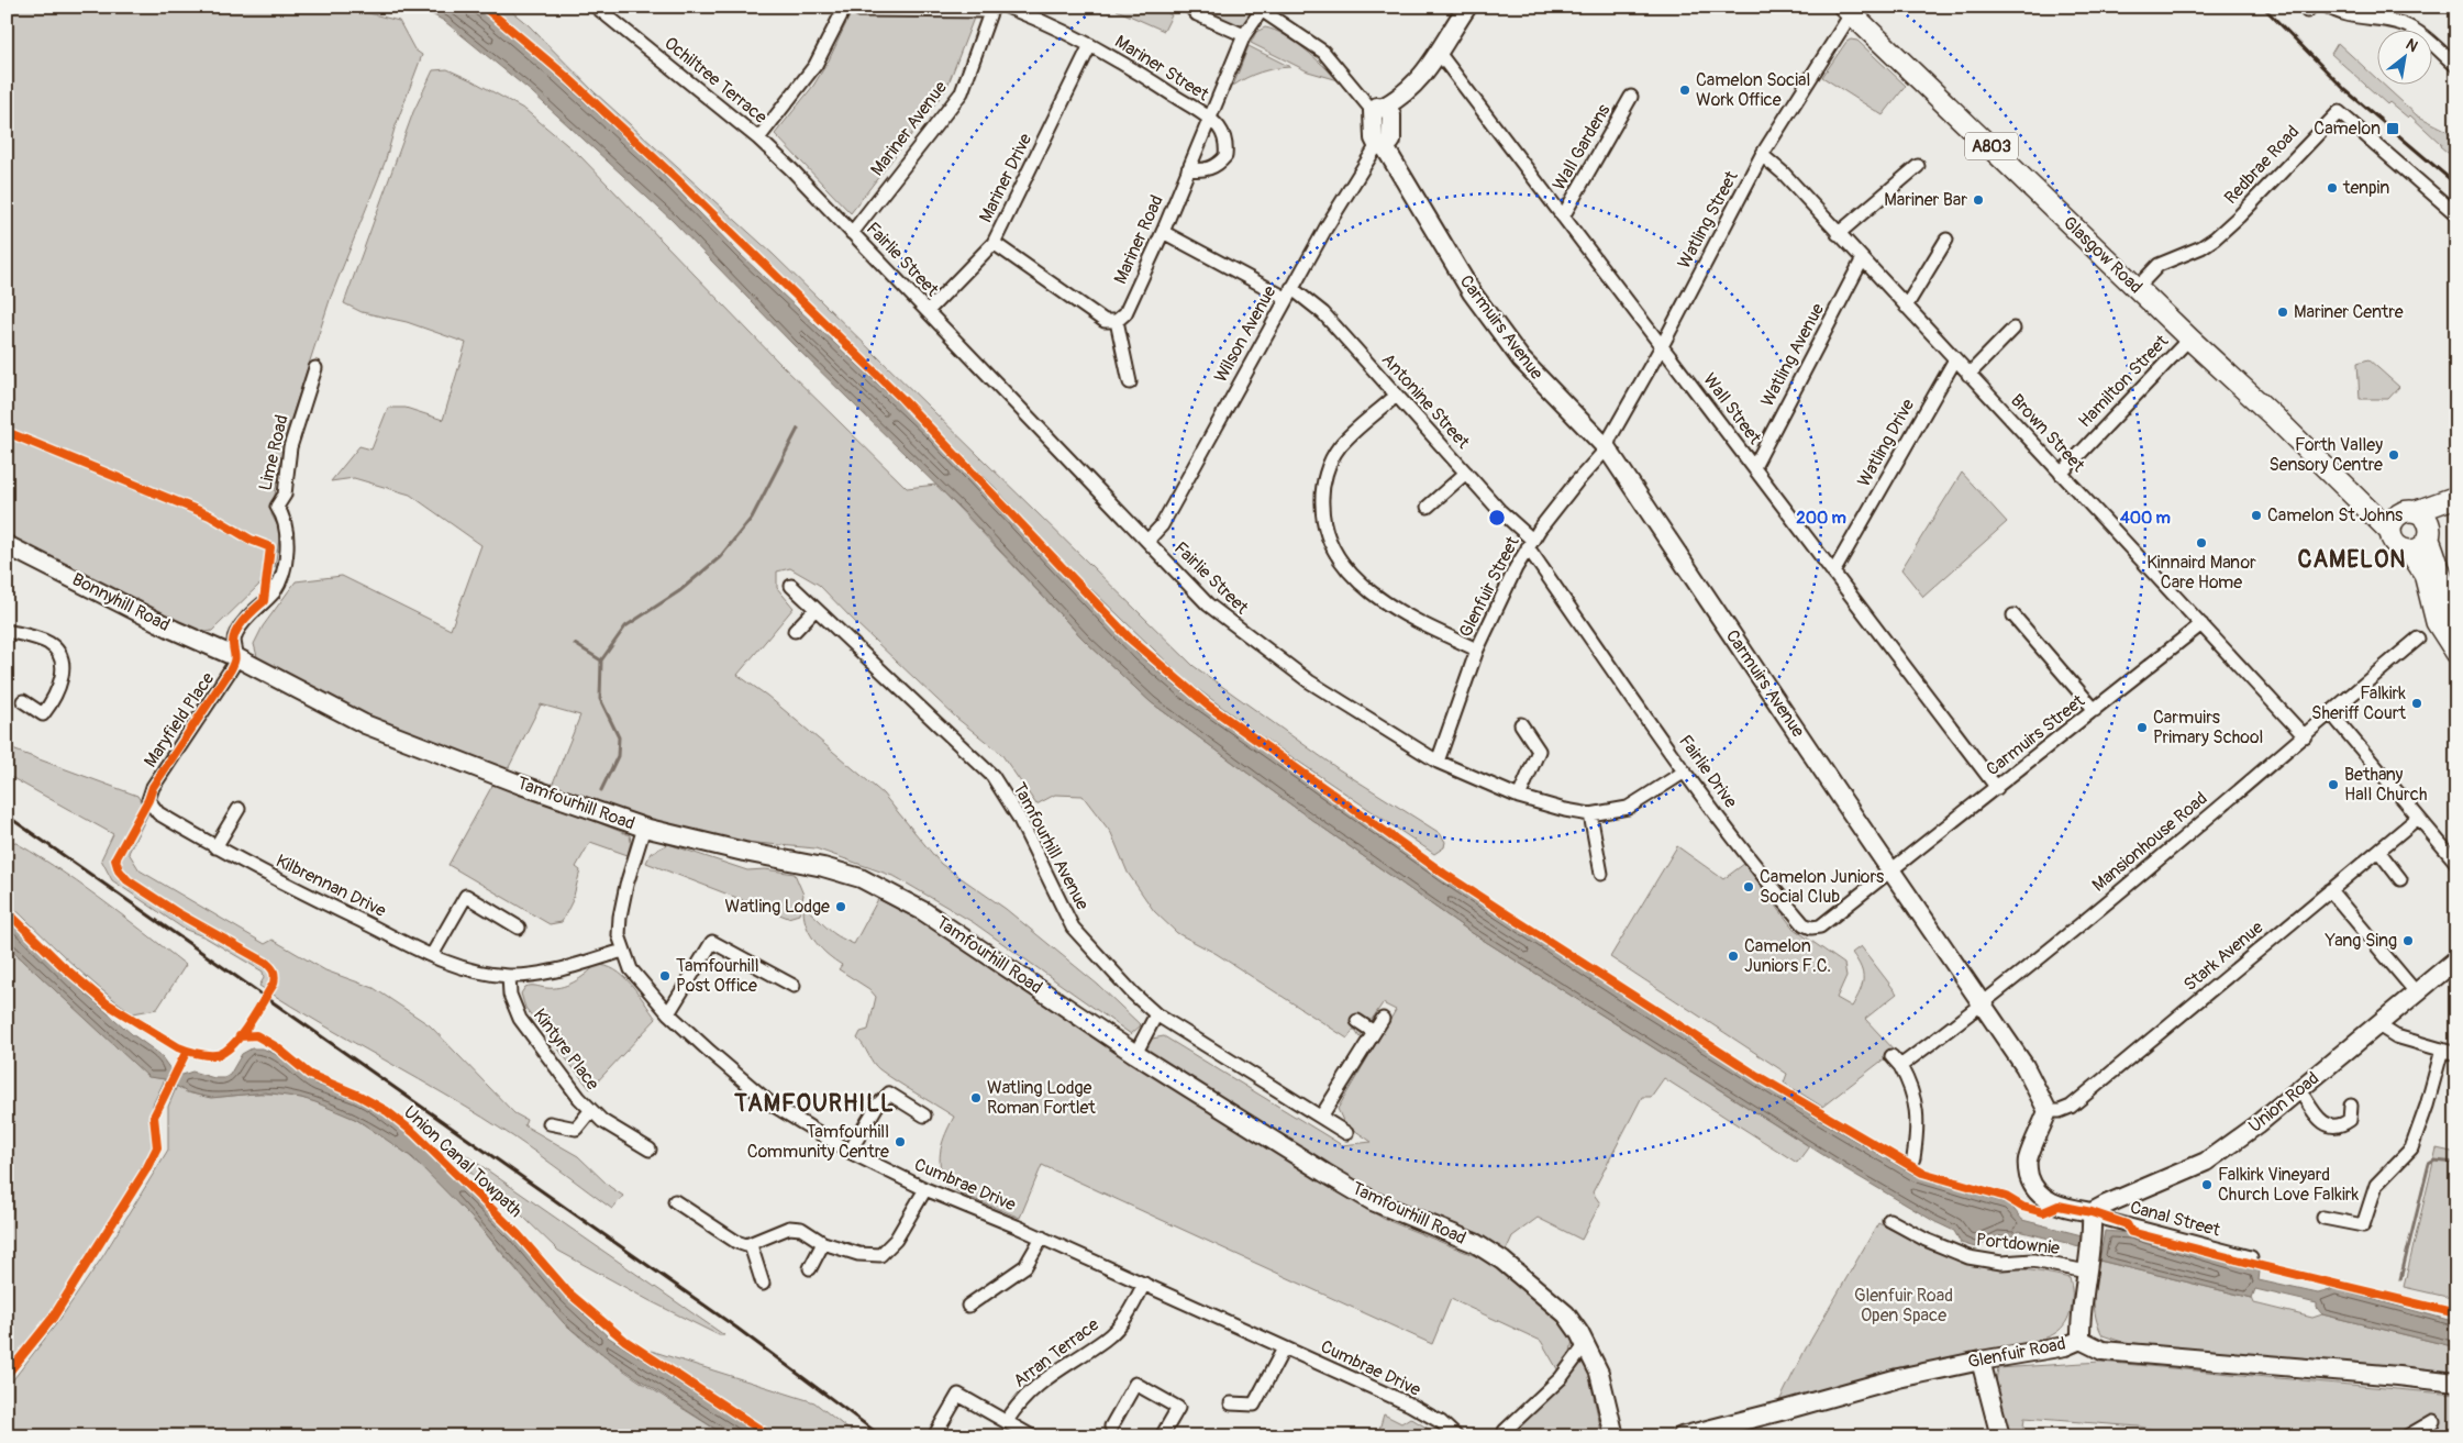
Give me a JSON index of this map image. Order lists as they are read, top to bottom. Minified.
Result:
{"streets":{"main road":["A803","Glasgow Road","Carmuirs Avenue","Bonnyhill Road","Tamfourhill Road","Union Road","Glenfuir Road"],"street":["Mariner Street","Ochiltree Terrace","Mariner Avenue","Wall Gardens","Redbrae Road","Mariner Drive","Watling Street","Mariner Road","Fairlie Street","Wilson Avenue","Watling Avenue","Hamilton Street","Antonine Street","Wall Street","Brown Street","Watling Drive","Lime Road","Glenfuir Street","Maryfield Place","Carmuirs Street","Fairlie Drive","Mansionhouse Road","Tamfourhill Avenue","Kilbrennan Drive","Stark Avenue","Kintyre Place","Cumbrae Drive","Canal Street","Portdownie","Arran Terrace"],"cycle path":["Union Canal Towpath"]},"crossings":[["Mariner Street","Mariner Drive"],["Mariner Street","Mariner Road"],["Ochiltree Terrace","Fairlie Street"],["Mariner Avenue","Fairlie Street"],["Wall Gardens","Wall Street"],["Redbrae Road","Glasgow Road"],["Mariner Drive","Fairlie Street"],["Watling Street","Glasgow Road"],["Watling Street","Carmuirs Avenue"],["Watling Street","Wall Street"],["Watling Street","Brown Street"],["Watling Street","Glenfuir Street"],["Mariner Road","Antonine Street"],["Glasgow Road","Hamilton Street"],["Fairlie Street","Wilson Avenue"],["Fairlie Street","Glenfuir Street"],["Fairlie Street","Fairlie Drive"],["Carmuirs Avenue","Wilson Avenue"],["Carmuirs Avenue","Glenfuir Street"],["Carmuirs Avenue","Carmuirs Street"],["Carmuirs Avenue","Fairlie Drive"],["Carmuirs Avenue","Mansionhouse Road"],["Carmuirs Avenue","Stark Avenue"],["Wilson Avenue","Antonine Street"],["Watling Avenue","Wall Street"],["Watling Avenue","Brown Street"],["Hamilton Street","Brown Street"],["Antonine Street","Glenfuir Street"],["Antonine Street","Fairlie Drive"],["Wall Street","Watling Drive"],["Wall Street","Carmuirs Street"],["Brown Street","Watling Drive"],["Brown Street","Carmuirs Street"],["Brown Street","Mansionhouse Road"],["Lime Road","Bonnyhill Road"],["Lime Road","Maryfield Place"],["Lime Road","Tamfourhill Road"],["Glenfuir Street","Fairlie Drive"],["Bonnyhill Road","Maryfield Place"],["Bonnyhill Road","Tamfourhill Road"],["Maryfield Place","Tamfourhill Road"],["Maryfield Place","Kilbrennan Drive"],["Carmuirs Street","Fairlie Drive"],["Tamfourhill Road","Cumbrae Drive"],["Kilbrennan Drive","Kintyre Place"],["Kilbrennan Drive","Cumbrae Drive"],["Union Road","Canal Street"],["Cumbrae Drive","Arran Terrace"]],"districts":["CAMELON","TAMFOURHILL"],"parks":["Glenfuir Road Open Space"],"places":{"other":["Camelon Social Work Office","tenpin","Mariner Bar","Mariner Centre","Forth Valley Sensory Centre","Camelon St Johns","Kinnaird Manor Care Home","Falkirk Sheriff Court","Carmuirs Primary School","Bethany Hall Church","Camelon Juniors Social Club","Watling Lodge","Yang Sing","Camelon Juniors F.C.","Tamfourhill Post Office","Watling Lodge Roman Fortlet","Tamfourhill Community Centre","Falkirk Vineyard Church Love Falkirk"],"transit":["Camelon"]},"north":"top right","rings":["200 m","400 m"]}
